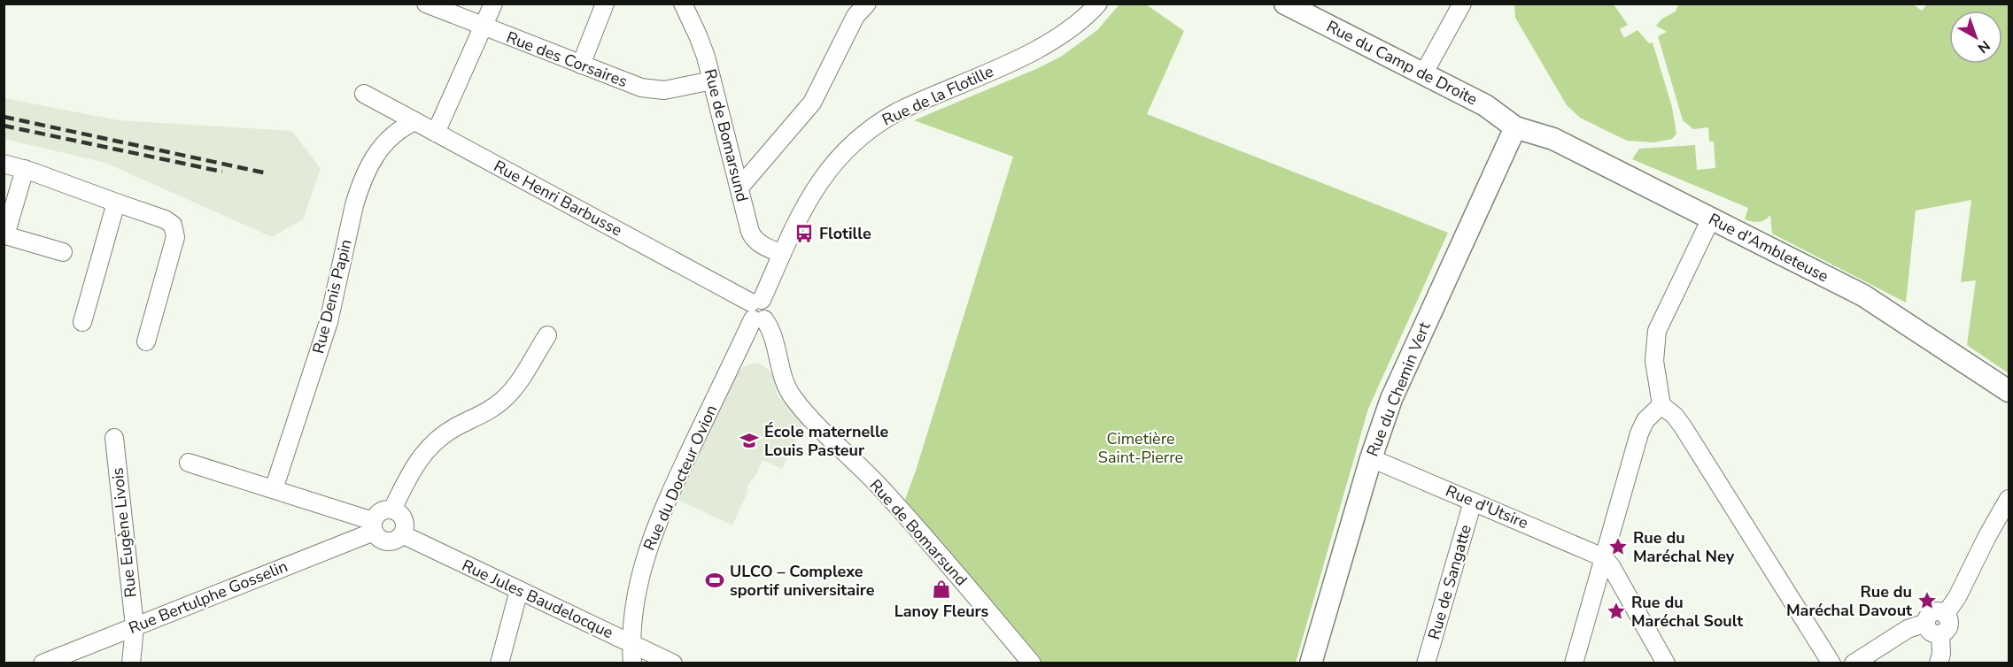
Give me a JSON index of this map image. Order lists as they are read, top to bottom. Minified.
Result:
{"streets":{"street":["Rue des Corsaires","Rue du Camp de Droite","Rue de la Flotille","Rue de Bomarsund","Rue Henri Barbusse","Rue d'Ambleteuse","Rue Denis Papin","Rue du Chemin Vert","Rue du Docteur Ovion","Rue d'Utsire","Rue Eugène Livois","Rue de Sangatte","Rue Bertulphe Gosselin","Rue Jules Baudelocque"]},"crossings":[["Rue des Corsaires","Rue de Bomarsund"],["Rue du Camp de Droite","Rue d'Ambleteuse"],["Rue du Camp de Droite","Rue du Chemin Vert"],["Rue de la Flotille","Rue de Bomarsund"],["Rue de la Flotille","Rue Henri Barbusse"],["Rue de la Flotille","Rue du Docteur Ovion"],["Rue de Bomarsund","Rue Henri Barbusse"],["Rue de Bomarsund","Rue du Docteur Ovion"],["Rue Henri Barbusse","Rue Denis Papin"],["Rue Henri Barbusse","Rue du Docteur Ovion"],["Rue d'Ambleteuse","Rue du Chemin Vert"],["Rue du Chemin Vert","Rue d'Utsire"],["Rue du Docteur Ovion","Rue Jules Baudelocque"],["Rue d'Utsire","Rue de Sangatte"],["Rue Eugène Livois","Rue Bertulphe Gosselin"],["Rue Bertulphe Gosselin","Rue Jules Baudelocque"]],"parks":["Cimetière Saint-Pierre"],"places":{"bus stop":["Flotille"],"school or university":["École maternelle Louis Pasteur"],"place":["Rue du Maréchal Ney","Rue du Maréchal Davout","Rue du Maréchal Soult"],"sports":["ULCO – Complexe sportif universitaire"],"shop":["Lanoy Fleurs"]},"north":"bottom right"}
